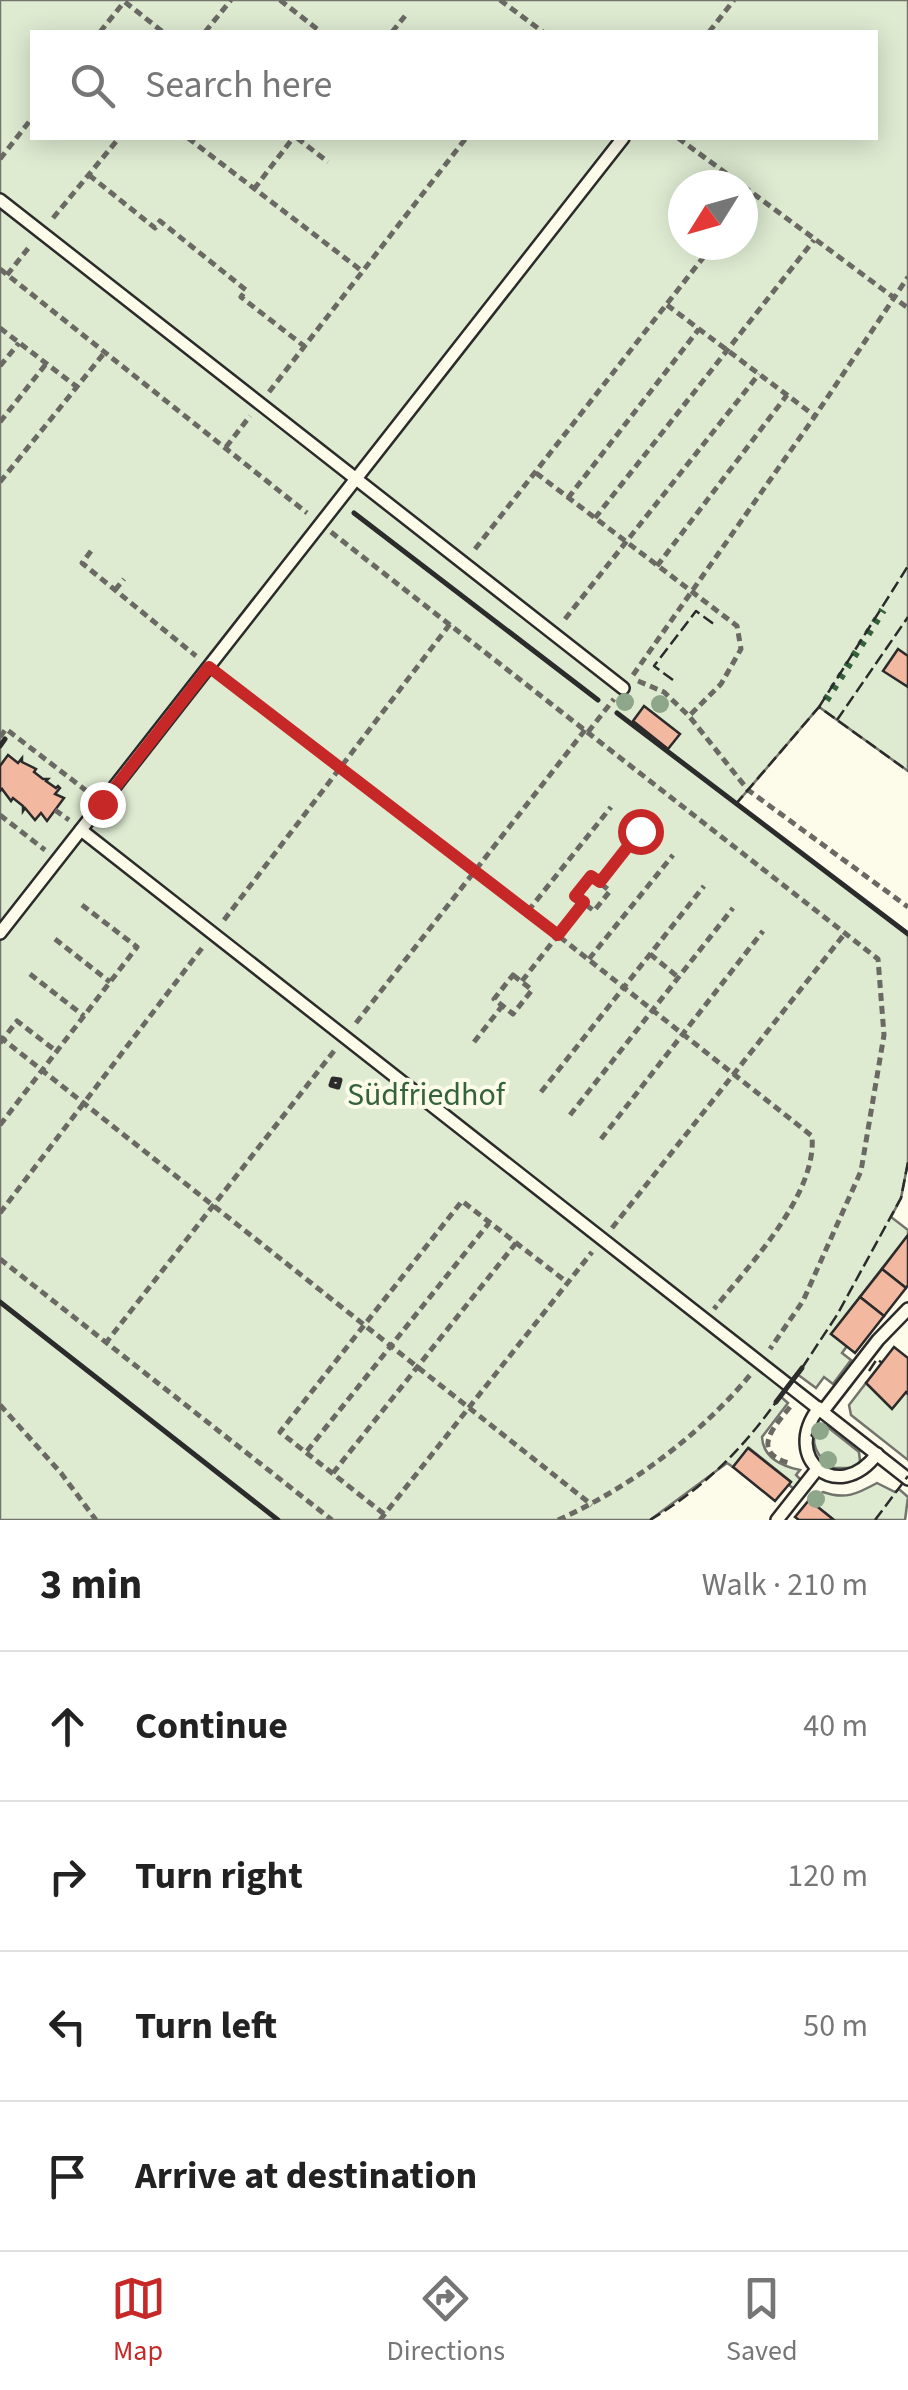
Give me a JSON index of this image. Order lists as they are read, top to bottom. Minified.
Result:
{"parks":["Südfriedhof"],"north":"bottom left","page":{"search":"Search here","heading":["3 min","Walk · 210 m"],"list":[["Continue","40 m"],["Turn right","120 m"],["Turn left","50 m"],"Arrive at destination"],"nav":["Map","Directions","Saved"]}}
